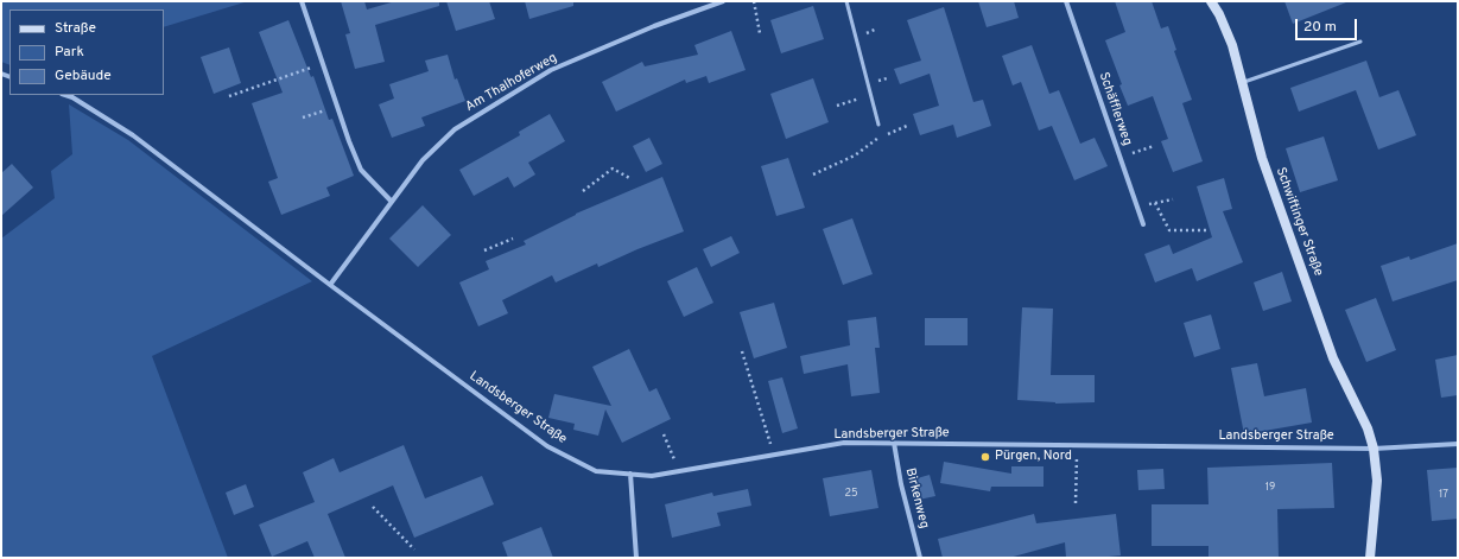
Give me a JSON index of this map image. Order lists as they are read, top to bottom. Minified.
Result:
{"streets":{"street":["Am Thalhoferweg","Schäfflerweg","Schwiftinger Straße","Landsberger Straße","Birkenweg"]},"crossings":[["Am Thalhoferweg","Landsberger Straße"],["Schwiftinger Straße","Landsberger Straße"],["Landsberger Straße","Birkenweg"]],"places":["Pürgen, Nord"],"house_numbers":["19","25","17"],"legend":["Straße","Park","Gebäude"],"scale_bar":"20 m"}
